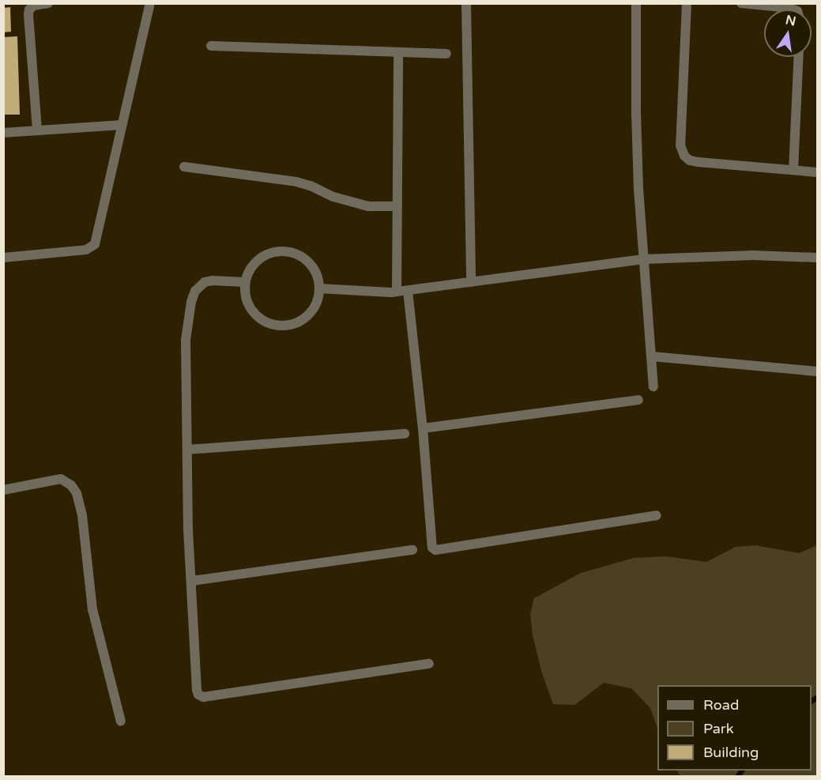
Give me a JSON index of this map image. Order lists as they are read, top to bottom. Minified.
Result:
{"legend":["Road","Park","Building"],"north":"top"}
